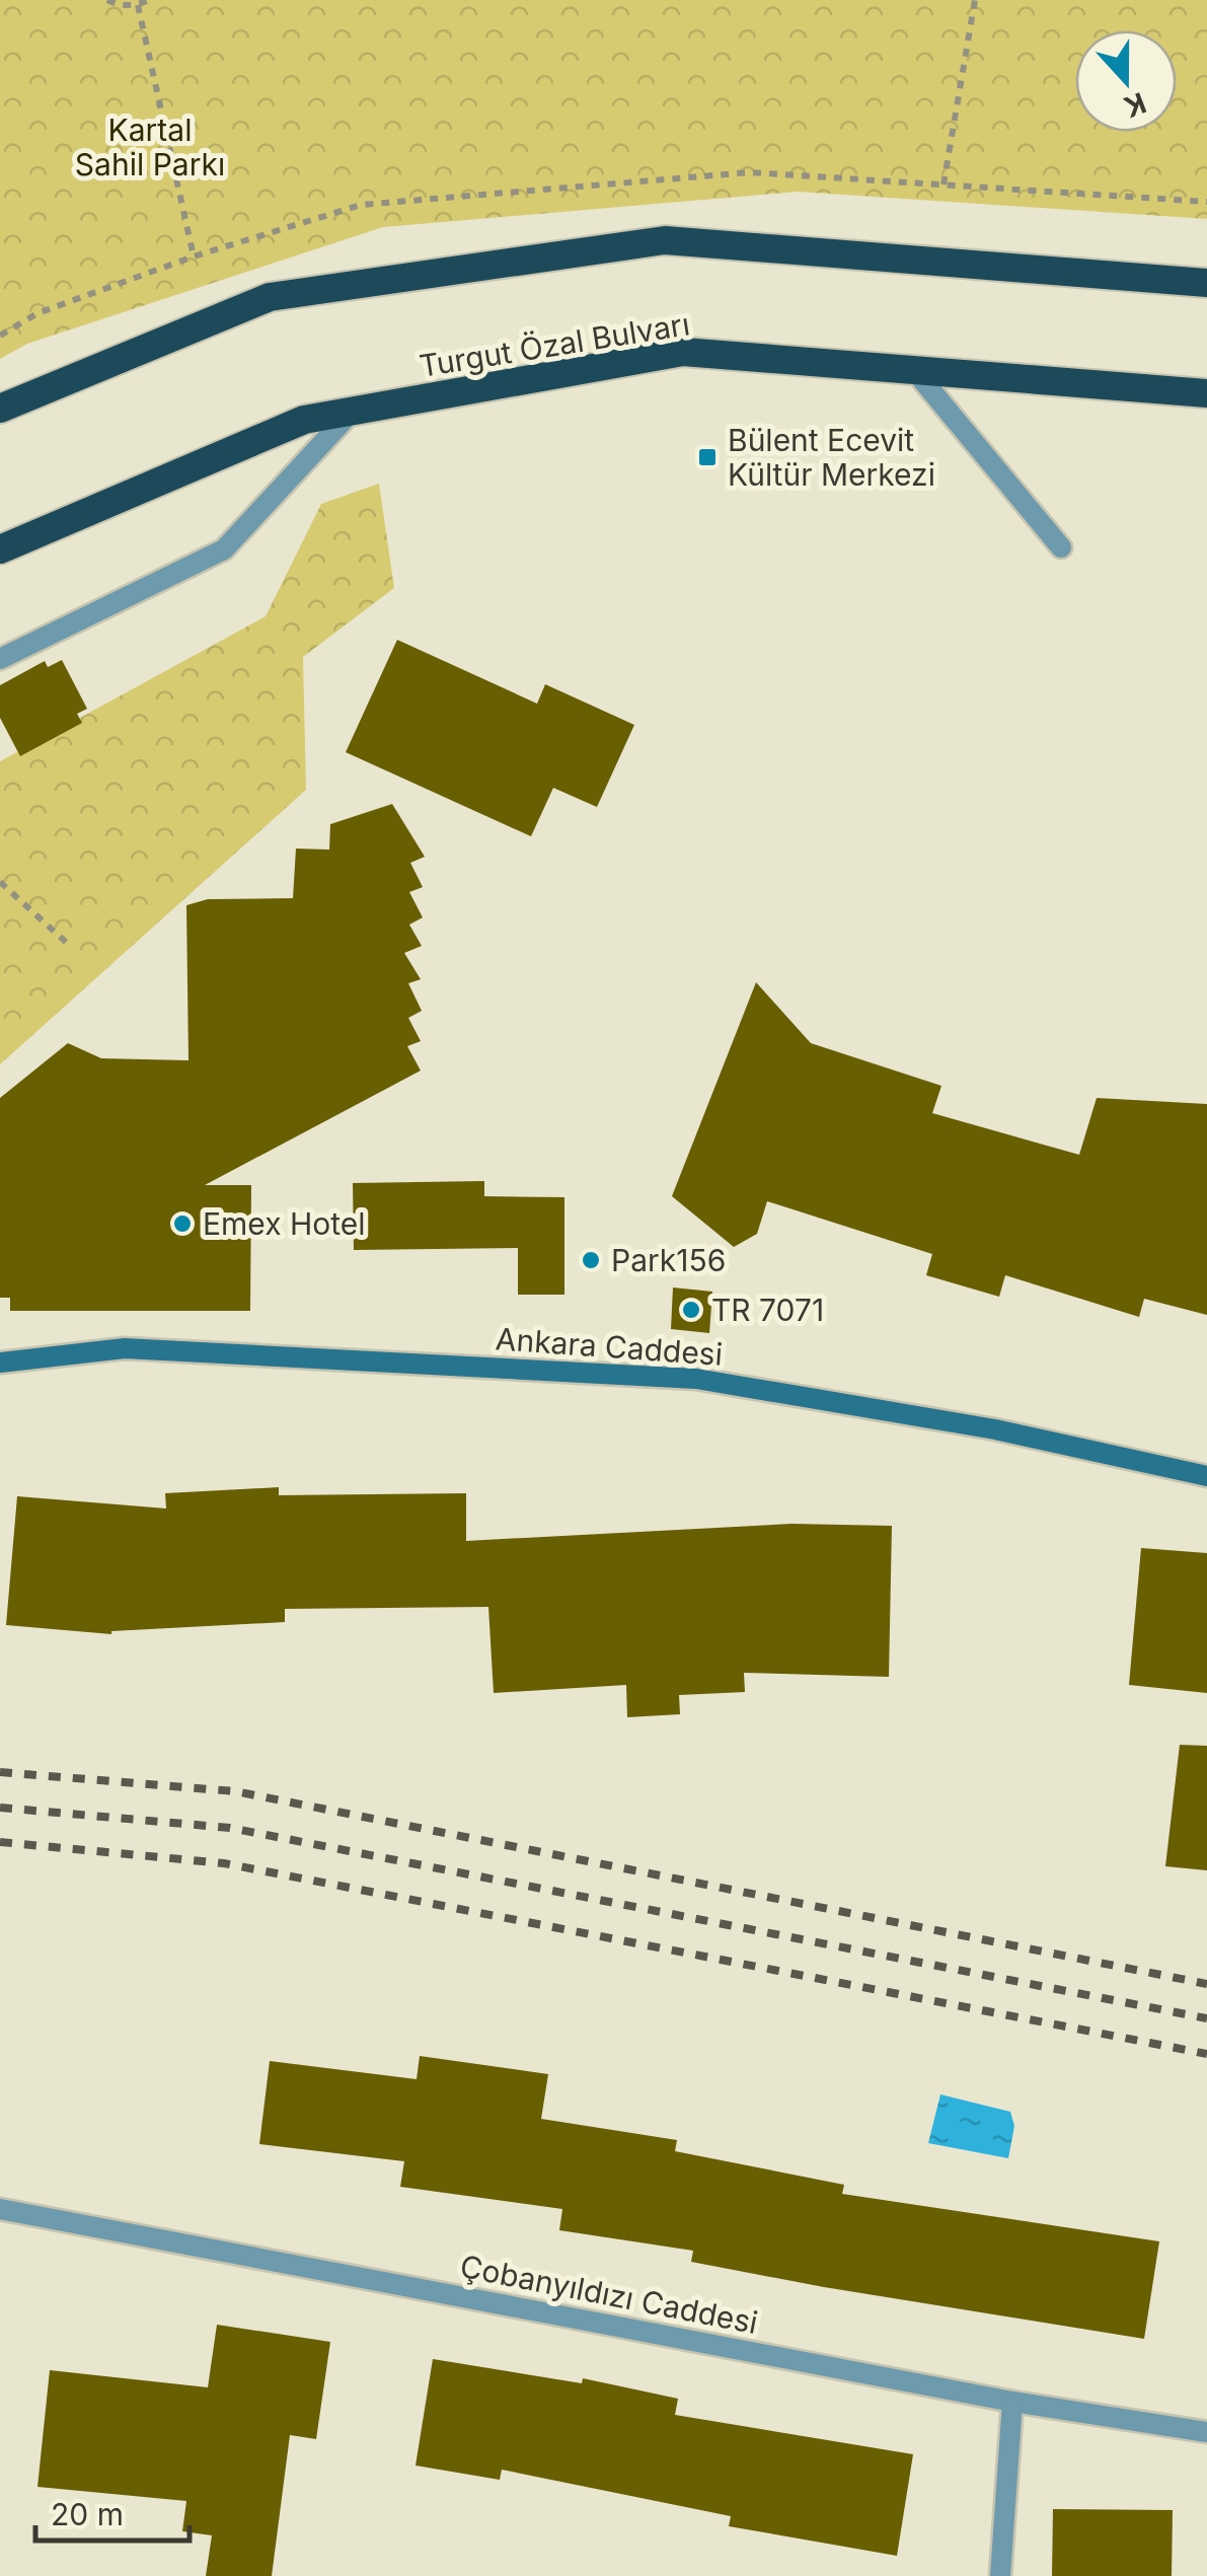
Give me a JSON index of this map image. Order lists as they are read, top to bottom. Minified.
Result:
{"streets":{"highway":["Turgut Özal Bulvarı"],"main road":["Ankara Caddesi"],"street":["Çobanyıldızı Caddesi"]},"parks":["Kartal Sahil Parkı"],"places":{"transit":["Bülent Ecevit Kültür Merkezi"],"other":["Emex Hotel","Park156","TR 7071"]},"scale_bar":"20 m","north":"bottom"}
